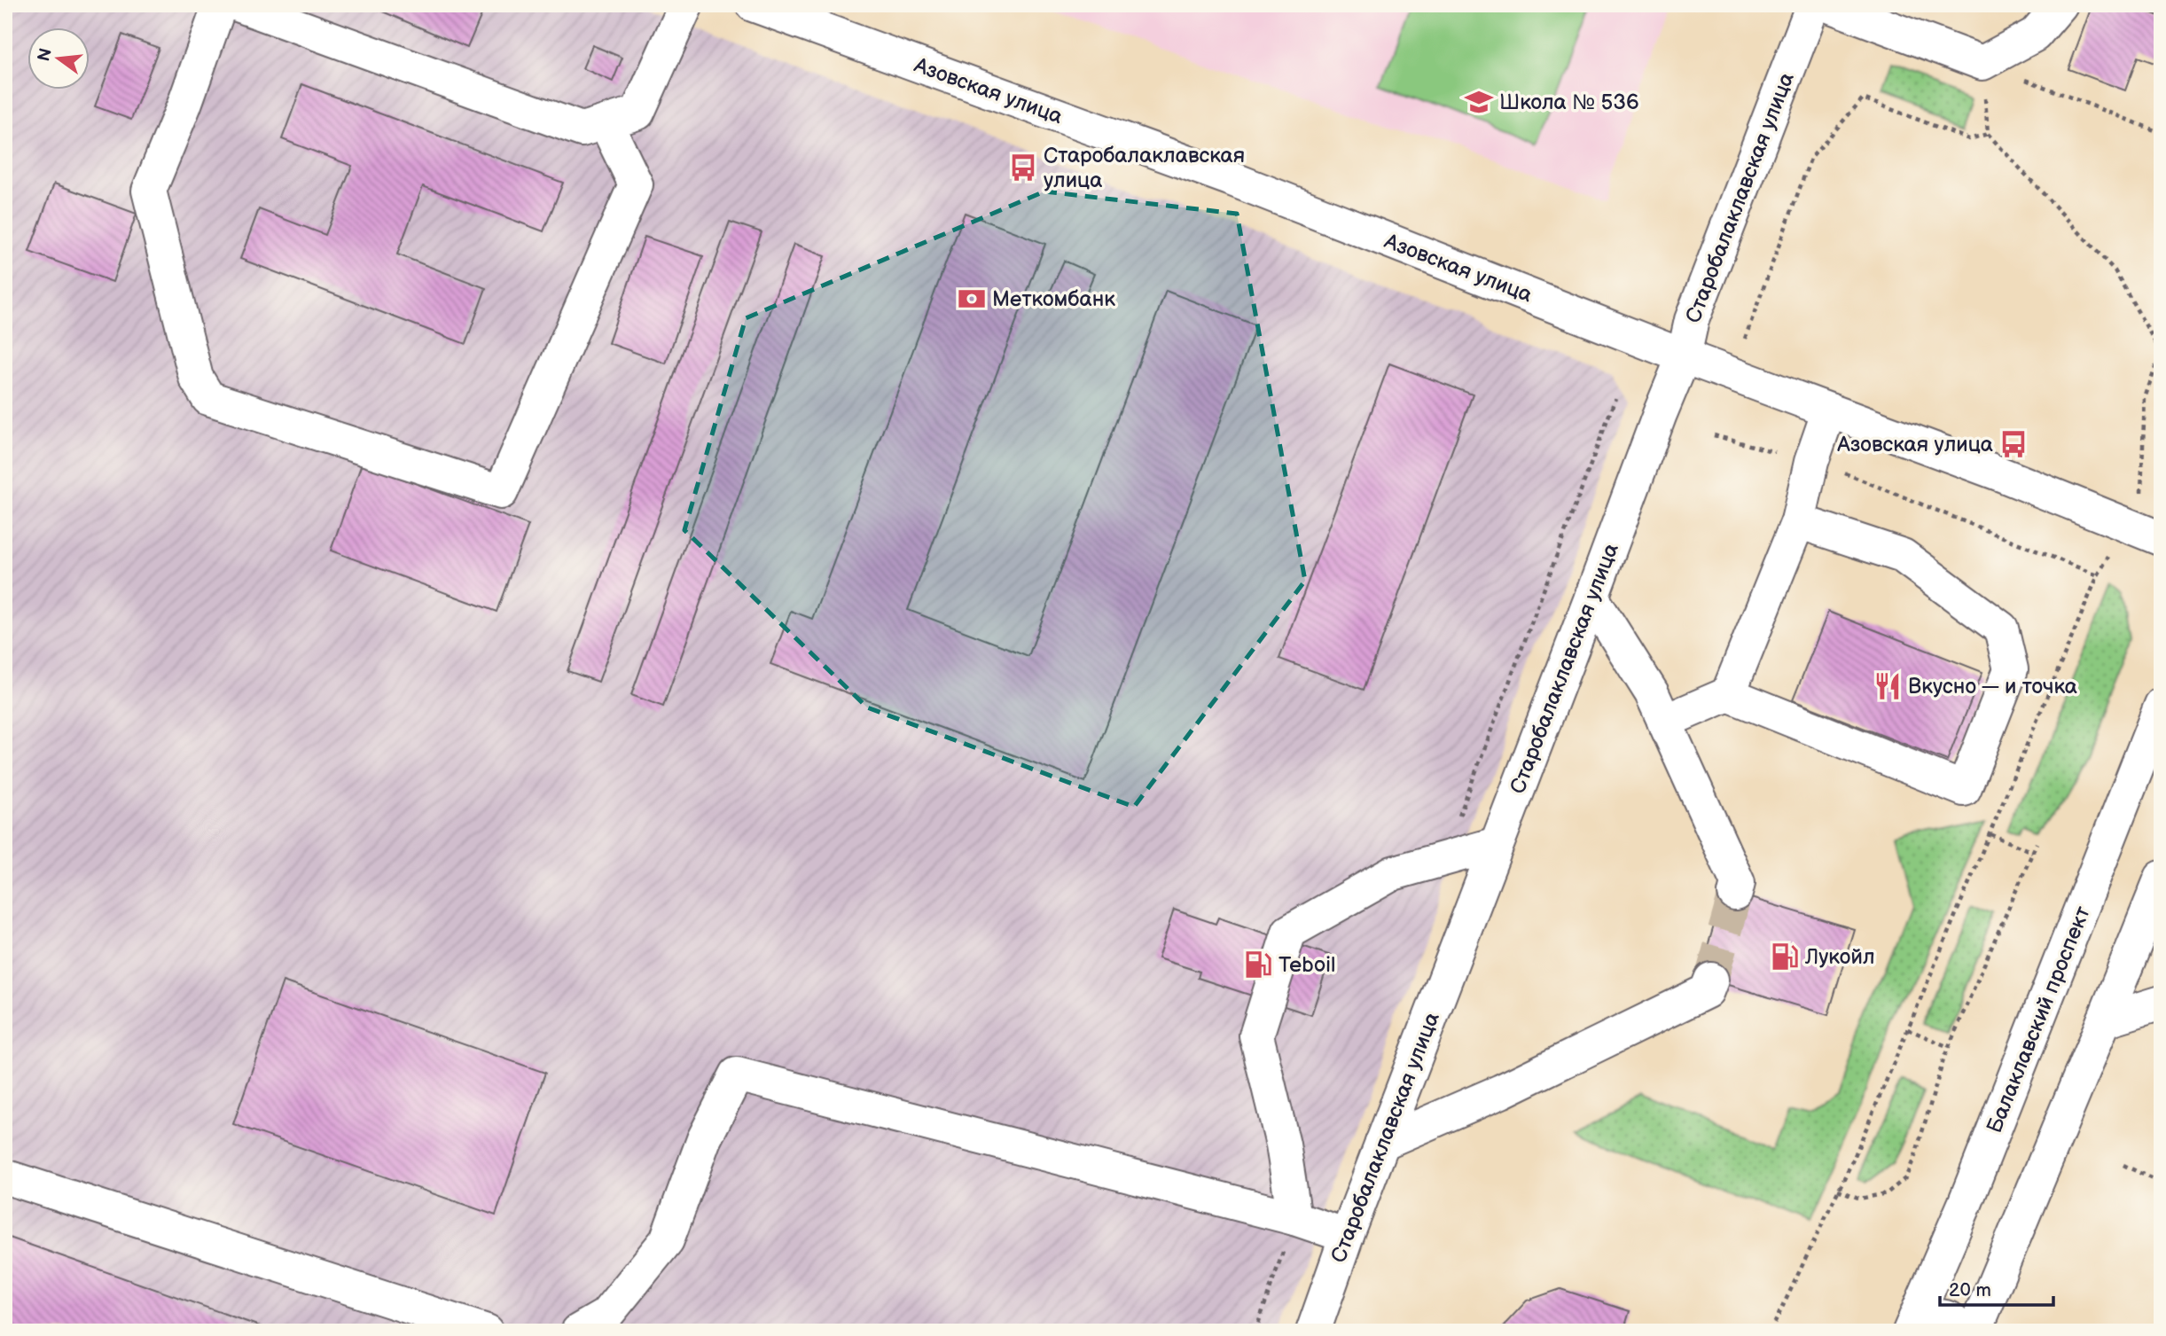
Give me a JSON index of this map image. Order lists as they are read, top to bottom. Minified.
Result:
{"streets":{"street":["Азовская улица","Старобалаклавская улица","Балаклавский проспект"]},"crossings":[["Азовская улица","Старобалаклавская улица"]],"places":{"school or university":["Школа № 536"],"bus stop":["Старобалаклавская улица","Азовская улица"],"bank":["Меткомбанк"],"restaurant":["Вкусно — и точка"],"fuel station":["Лукойл","Teboil"]},"scale_bar":"20 m","north":"left"}
